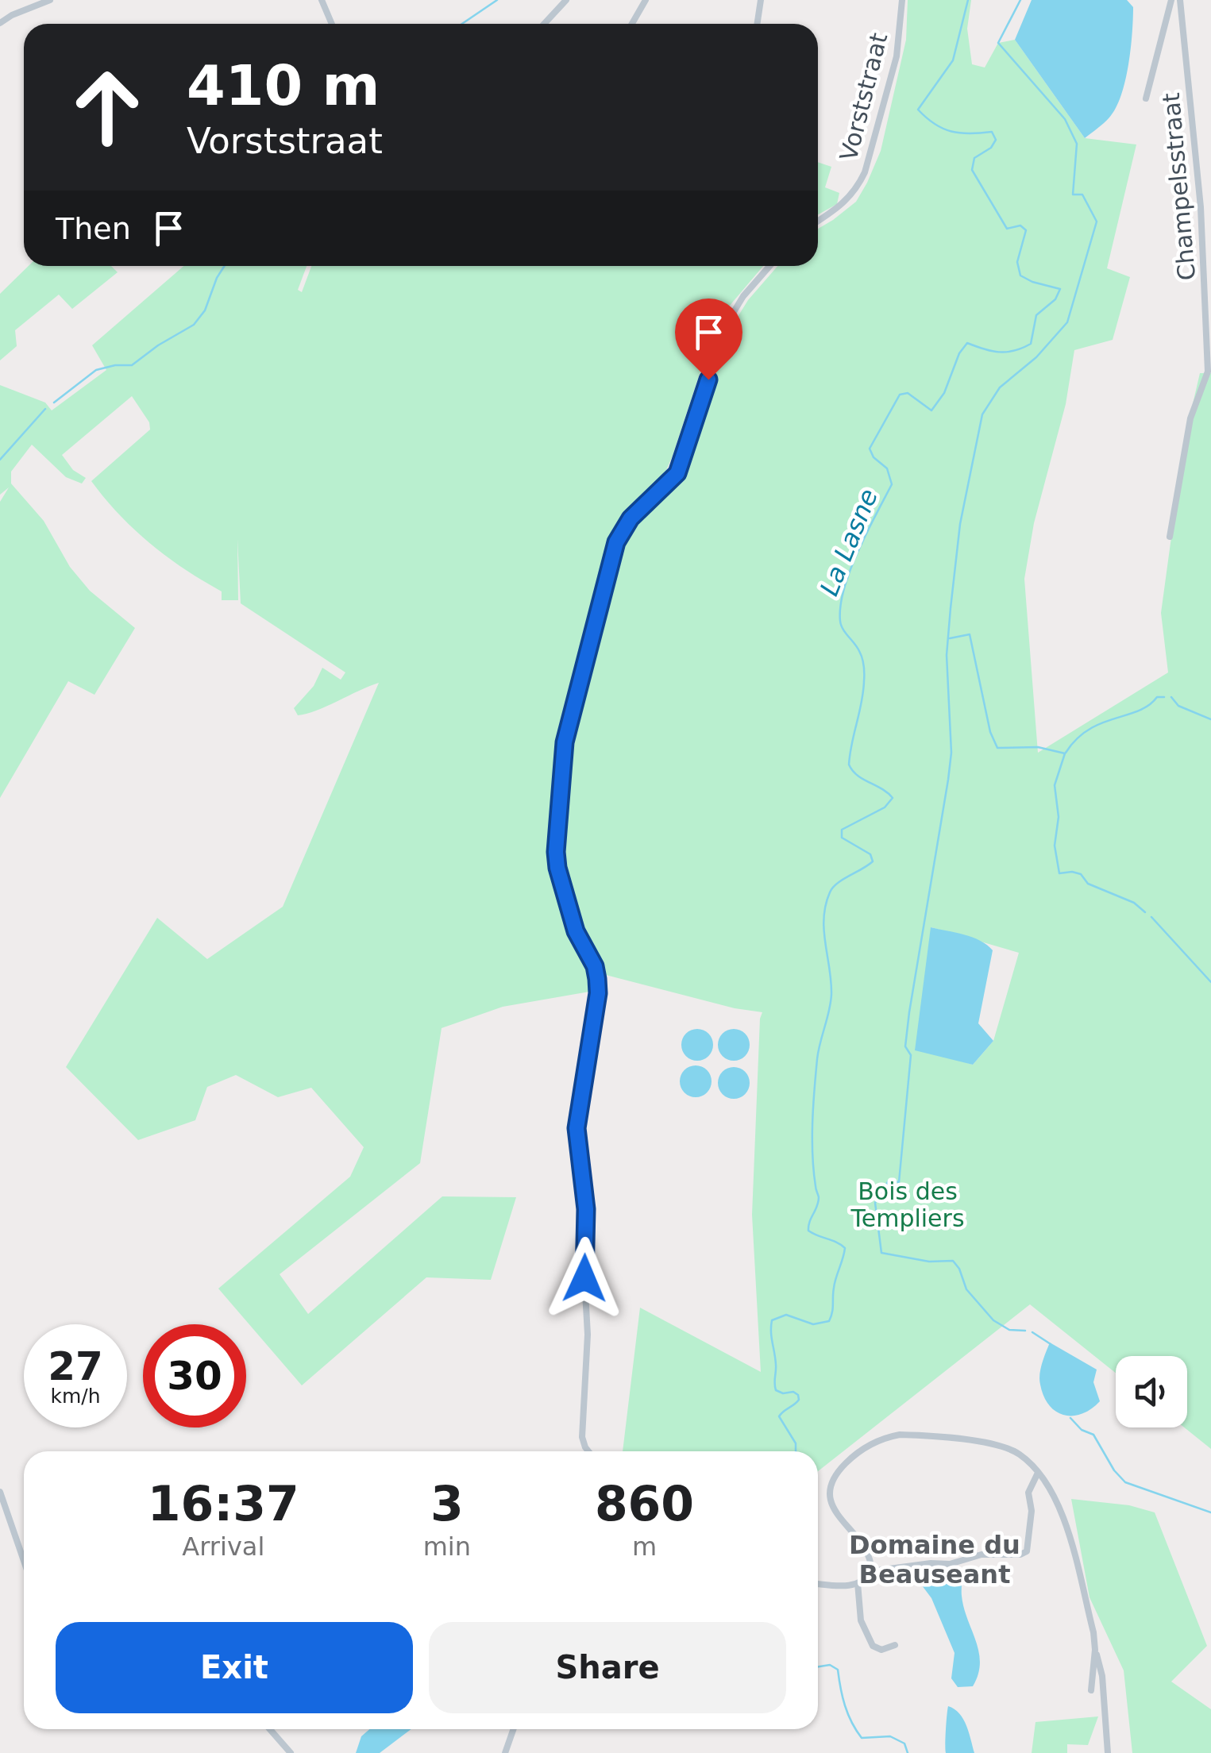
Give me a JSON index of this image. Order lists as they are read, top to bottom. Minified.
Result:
{"streets":{"street":["Vorststraat","Champelsstraat"]},"districts":["Domaine du Beauseant"],"water":["La Lasne"],"parks":["Bois des Templiers"],"page":{"turn":["410 m","Vorststraat"],"then":"Then","speed":"27 km/h","limit":"30","eta":["16:37","Arrival","3","min","860","m"],"buttons":["Exit","Share"]}}
